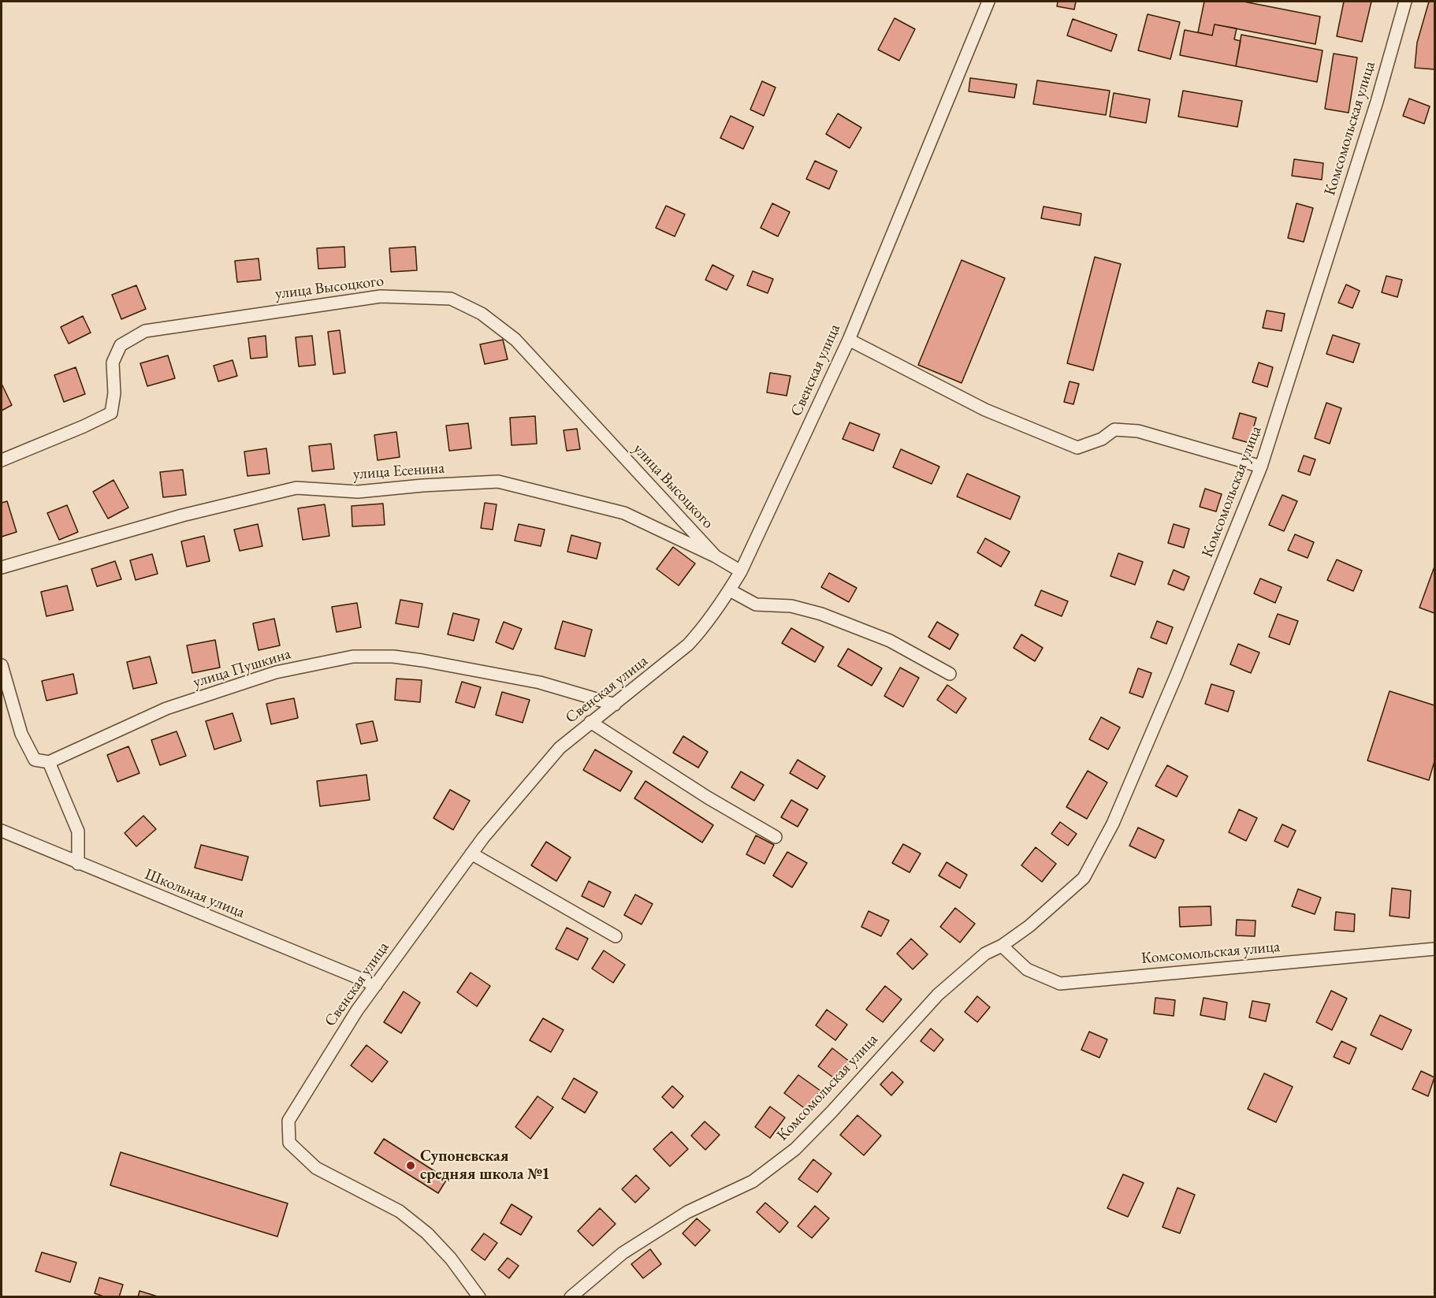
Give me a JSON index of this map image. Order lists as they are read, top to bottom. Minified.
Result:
{"streets":{"street":["Комсомольская улица","улица Высоцкого","Свенская улица","улица Есенина","улица Пушкина","Школьная улица"]},"crossings":[["улица Высоцкого","улица Есенина"],["Свенская улица","улица Есенина"],["Свенская улица","улица Пушкина"],["Свенская улица","Школьная улица"]],"places":["Супоневская средняя школа №1"]}
